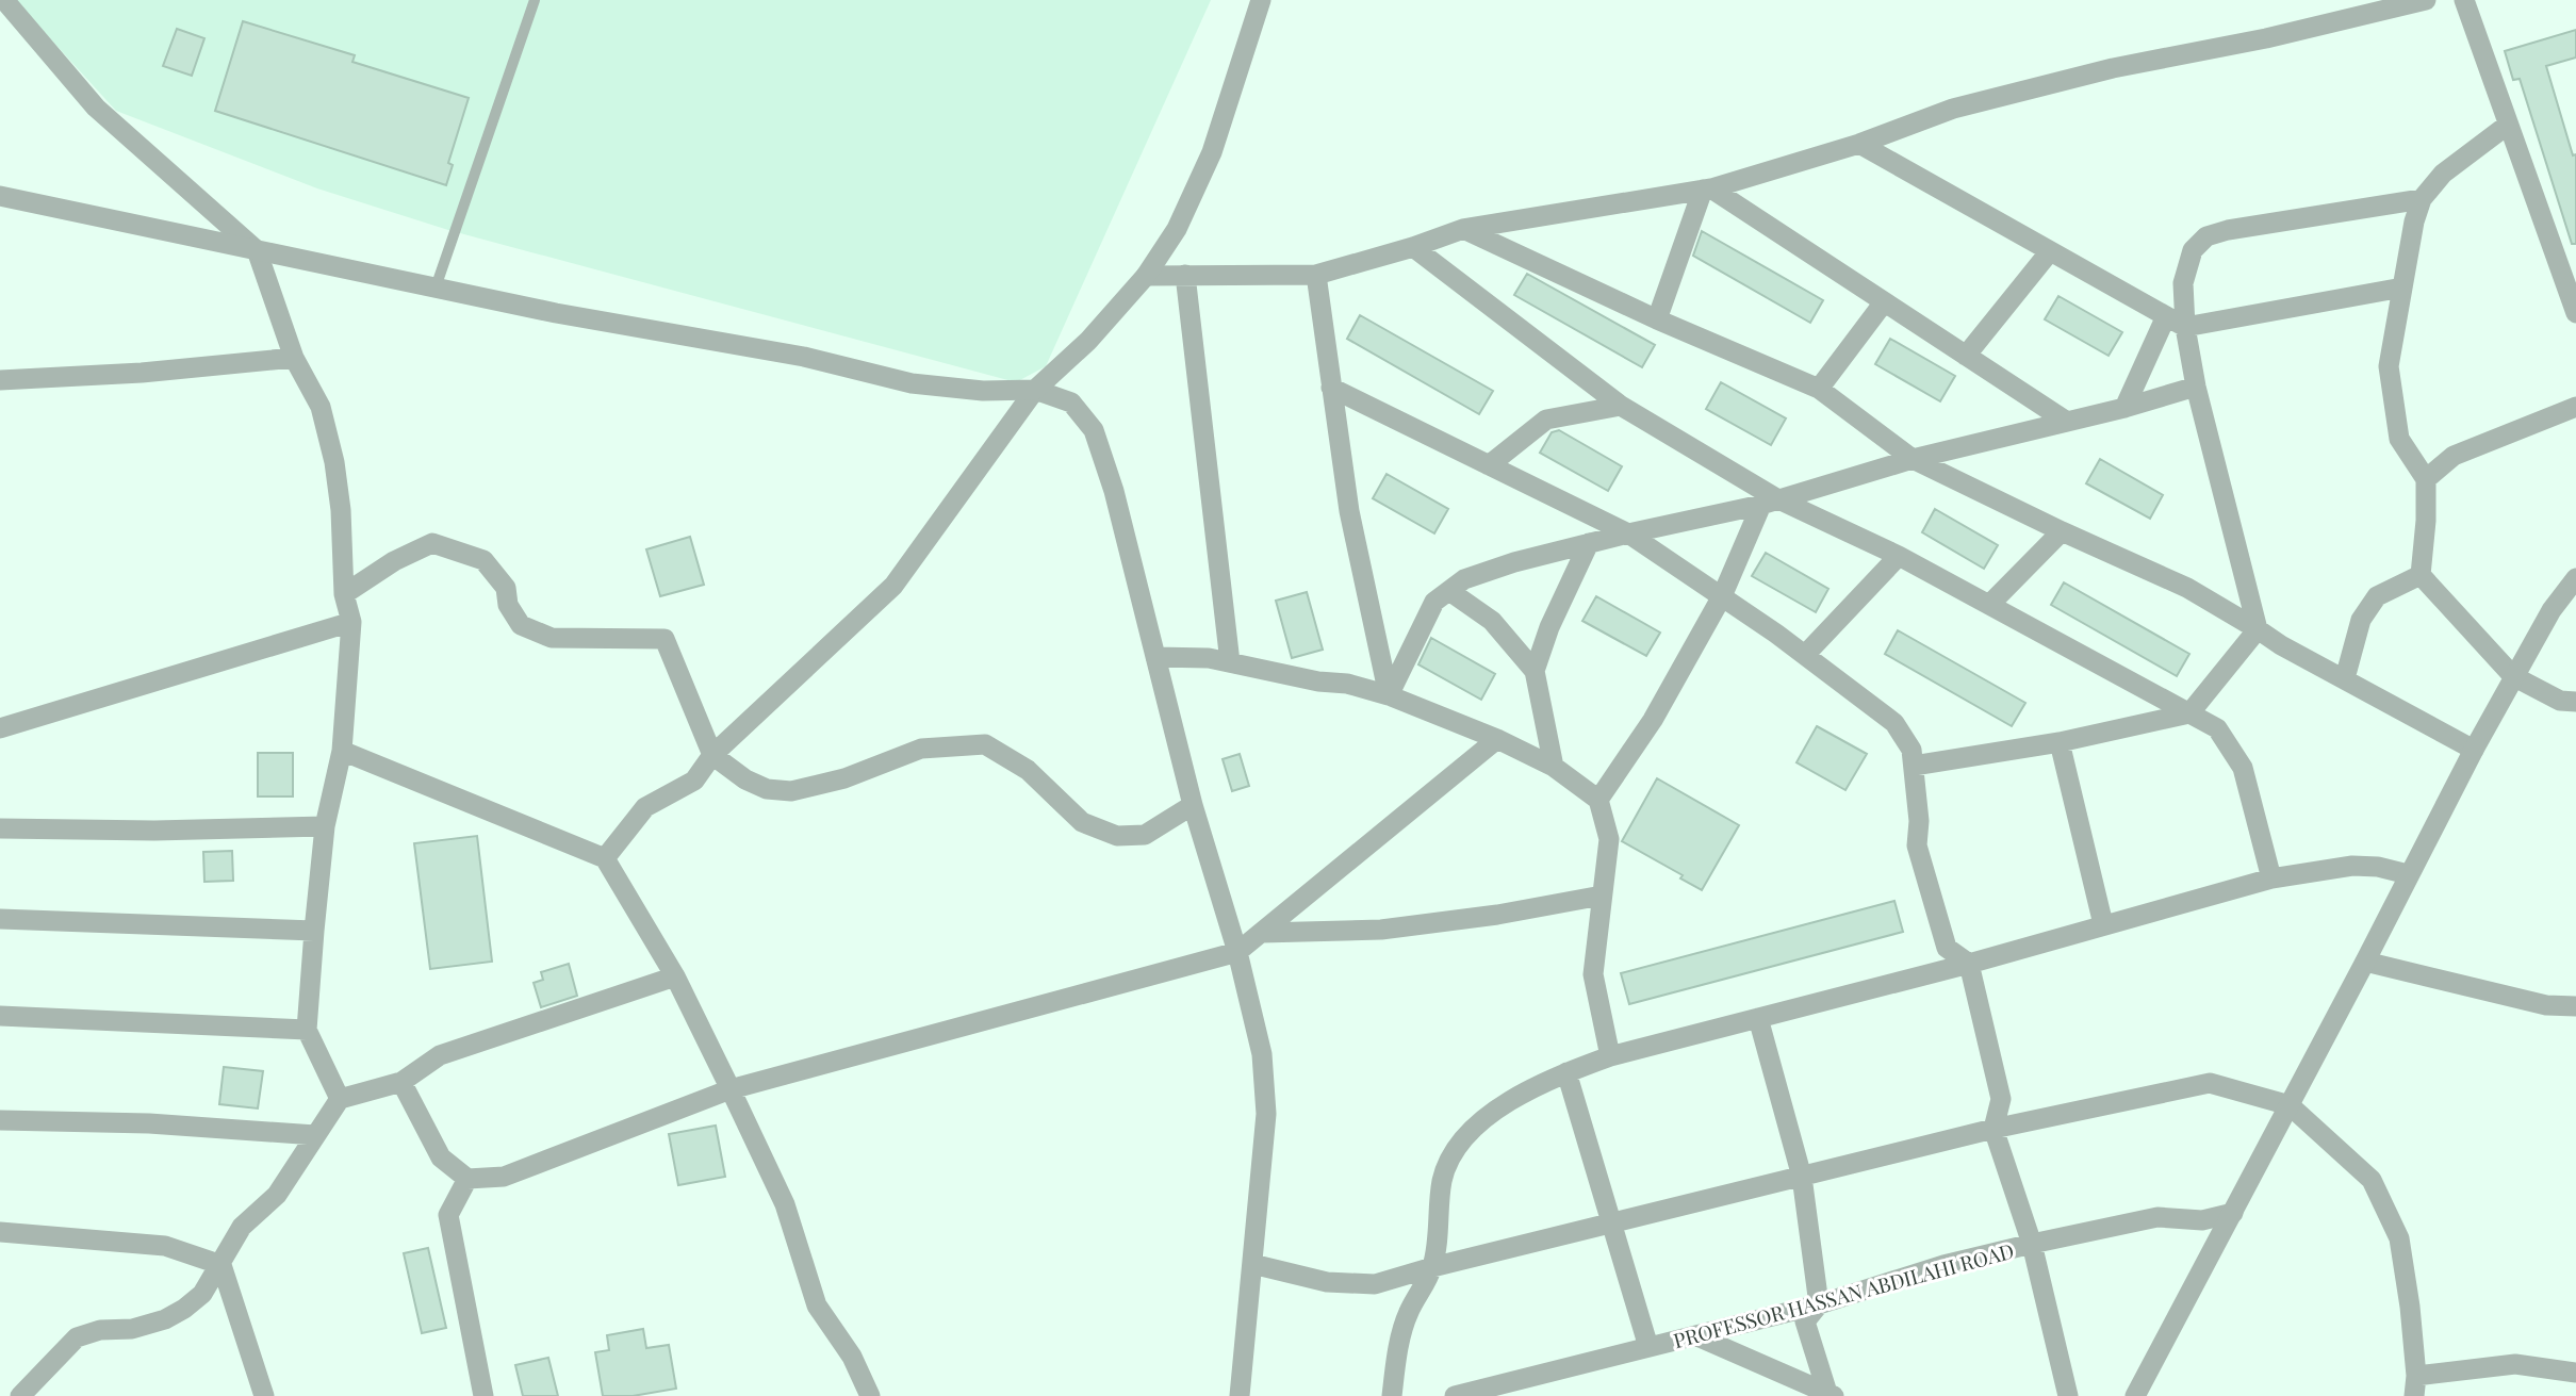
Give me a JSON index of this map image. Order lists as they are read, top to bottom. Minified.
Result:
{"streets":{"street":["PROFESSOR HASSAN ABDILAHI ROAD"]}}
